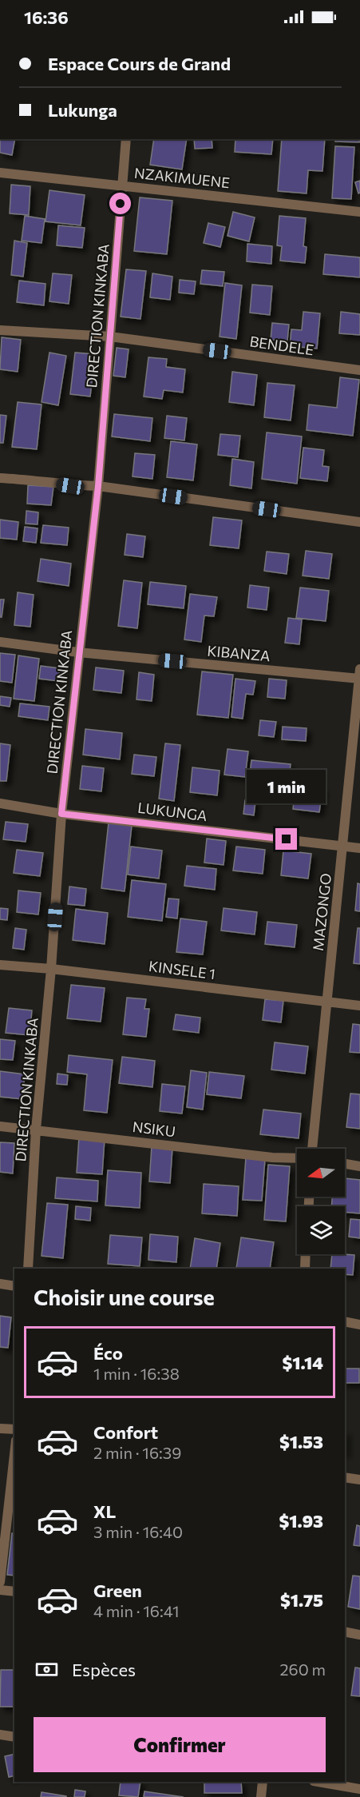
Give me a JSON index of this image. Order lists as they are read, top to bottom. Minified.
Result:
{"streets":{"street":["NZAKIMUENE","DIRECTION KINKABA","BENDELE","KIBANZA","LUKUNGA","MAZONGO","KINSELE 1","NSIKU"]},"crossings":[["NZAKIMUENE","DIRECTION KINKABA"],["DIRECTION KINKABA","BENDELE"],["DIRECTION KINKABA","KIBANZA"],["DIRECTION KINKABA","LUKUNGA"],["DIRECTION KINKABA","KINSELE 1"],["DIRECTION KINKABA","NSIKU"],["KIBANZA","MAZONGO"],["LUKUNGA","MAZONGO"],["MAZONGO","KINSELE 1"]],"north":"left","page":{"status":"16:36","banner":["Espace Cours de Grand","Lukunga"],"bubble":"1 min","heading":"Choisir une course","list":[{"name":"Éco","note":"1 min · 16:38","value":"$1.14"},{"name":"Confort","note":"2 min · 16:39","value":"$1.53"},{"name":"XL","note":"3 min · 16:40","value":"$1.93"},{"name":"Green","note":"4 min · 16:41","value":"$1.75"}],"pay":["Espèces","260 m"],"buttons":"Confirmer"}}
